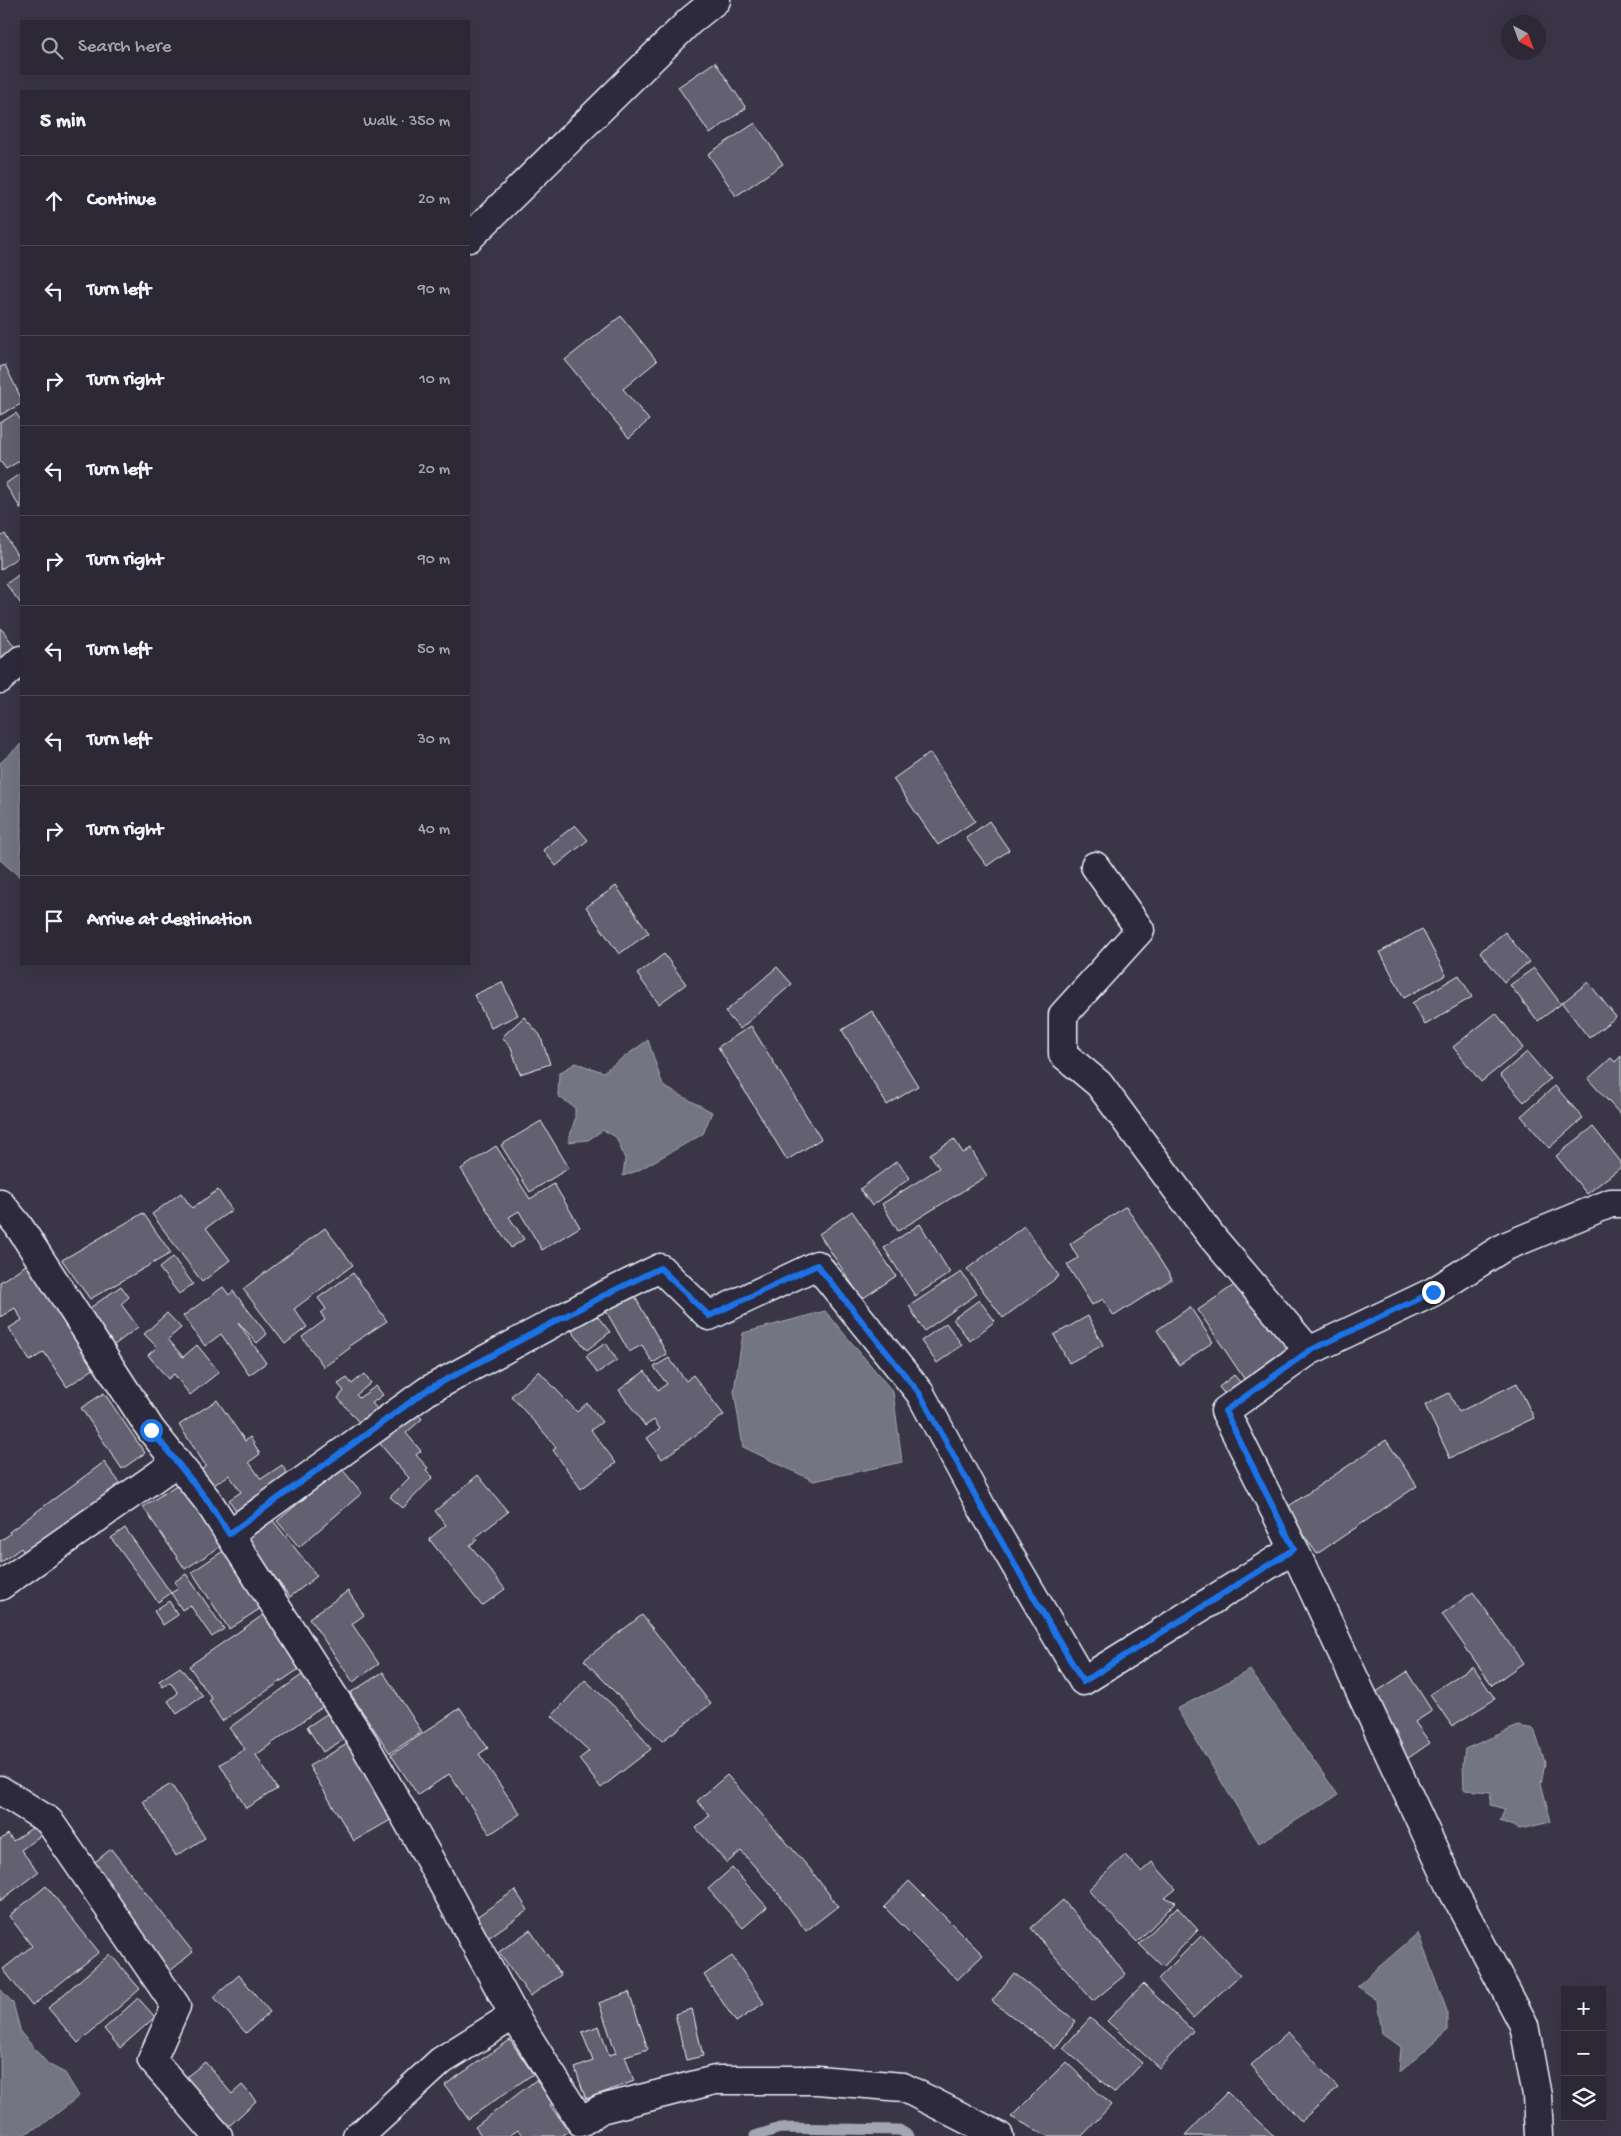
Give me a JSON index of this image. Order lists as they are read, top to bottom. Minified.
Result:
{"north":"bottom right","page":{"search":"Search here","heading":["5 min","Walk · 350 m"],"list":[["Continue","20 m"],["Turn left","90 m"],["Turn right","10 m"],["Turn left","20 m"],["Turn right","90 m"],["Turn left","50 m"],["Turn left","30 m"],["Turn right","40 m"],"Arrive at destination"],"map_buttons":["+","−"]}}
